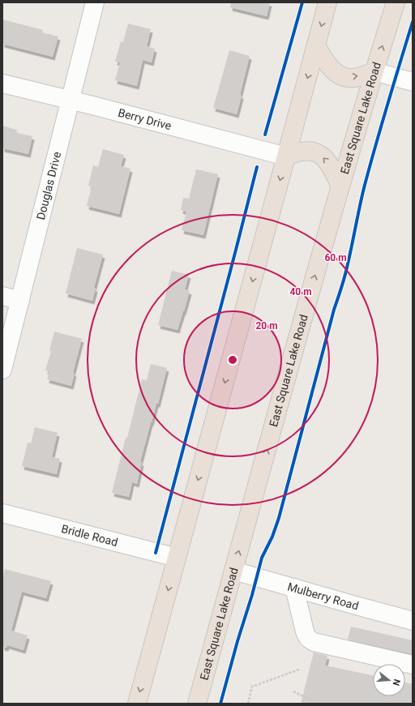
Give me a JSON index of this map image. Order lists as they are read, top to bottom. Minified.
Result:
{"streets":{"highway":["East Square Lake Road"],"street":["Berry Drive","Douglas Drive","Bridle Road","Mulberry Road"]},"crossings":[["East Square Lake Road","Mulberry Road"],["Berry Drive","Douglas Drive"]],"north":"right","rings":["60 m","40 m","20 m"]}
